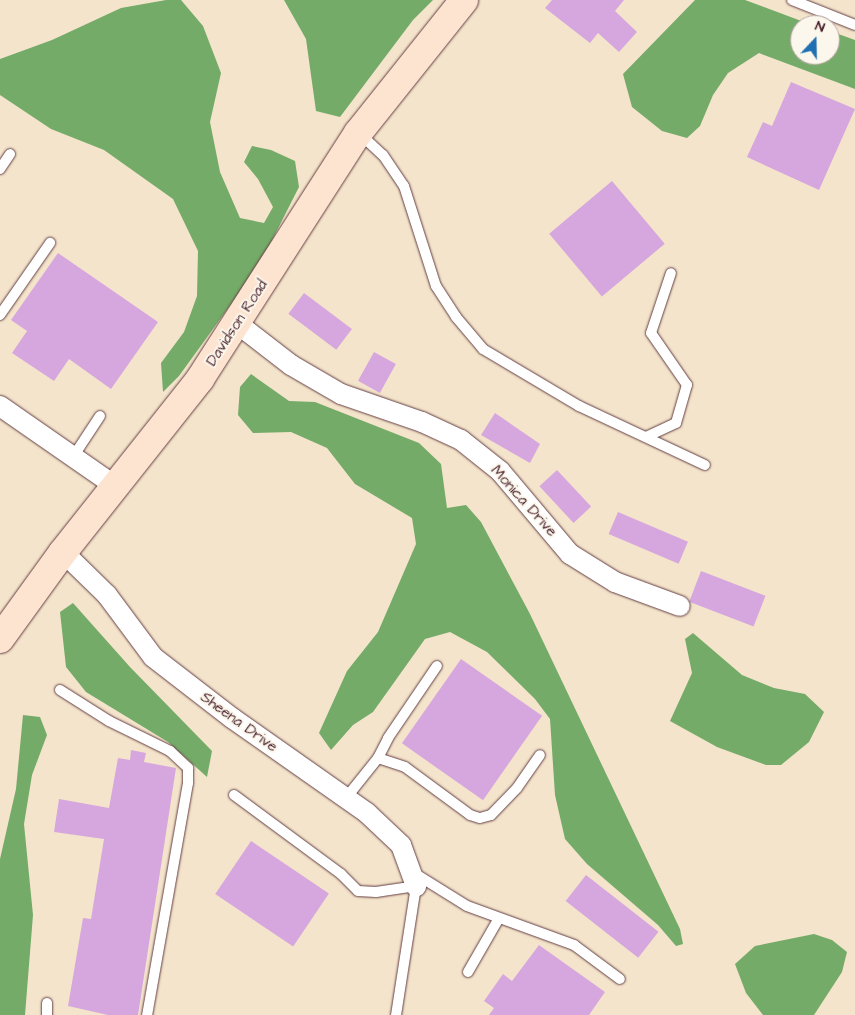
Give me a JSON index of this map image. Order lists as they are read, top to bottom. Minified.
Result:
{"streets":{"street":["Davidson Road","Monica Drive","Sheena Drive"]},"crossings":[["Davidson Road","Monica Drive"],["Davidson Road","Sheena Drive"]],"north":"top"}
